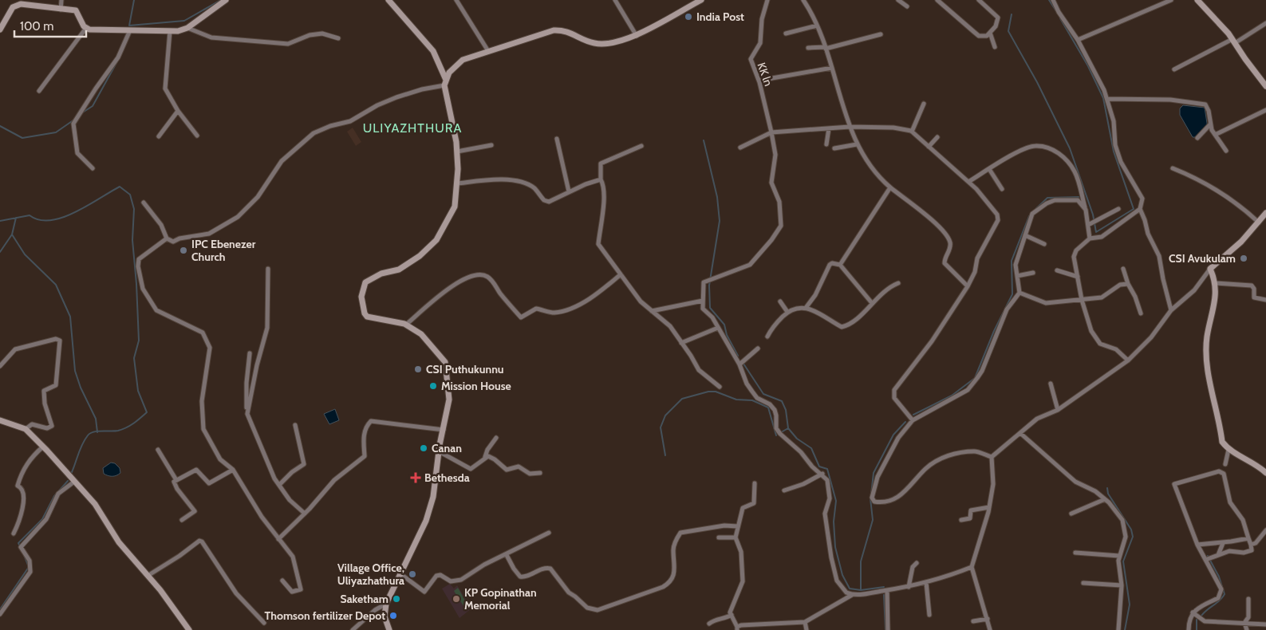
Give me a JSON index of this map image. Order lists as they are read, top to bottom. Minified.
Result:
{"streets":{"street":["KK ln"]},"districts":["ULIYAZHTHURA"],"places":{"other":["India Post","IPC Ebenezer Church","CSI Avukulam","CSI Puthukunnu","Mission House","Canan","Village Office, Uliyazhathura","Saketham","KP Gopinathan Memorial","Thomson fertilizer Depot"],"health":["Bethesda"]},"scale_bar":"100 m"}
